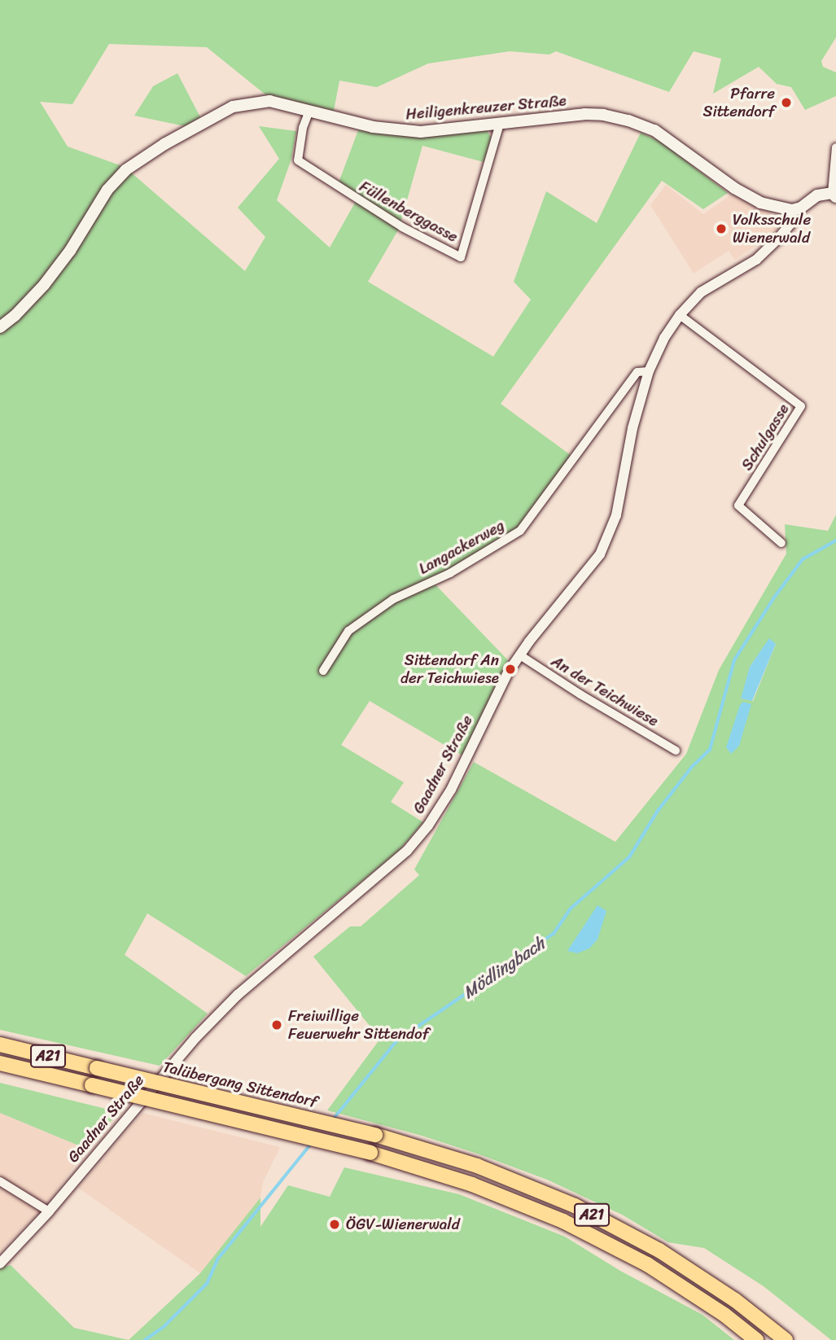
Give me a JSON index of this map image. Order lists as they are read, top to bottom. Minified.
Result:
{"streets":{"highway":["A21","Talübergang Sittendorf"],"main road":["Heiligenkreuzer Straße"],"street":["Füllenberggasse","Schulgasse","Langackerweg","An der Teichwiese","Gaadner Straße"]},"crossings":[["Heiligenkreuzer Straße","Füllenberggasse"],["Heiligenkreuzer Straße","Gaadner Straße"],["Schulgasse","Gaadner Straße"],["Langackerweg","Gaadner Straße"],["An der Teichwiese","Gaadner Straße"]],"water":["Mödlingbach"],"places":["Pfarre Sittendorf","Volksschule Wienerwald","Sittendorf An der Teichwiese","Freiwillige Feuerwehr Sittendof","ÖGV-Wienerwald"]}
